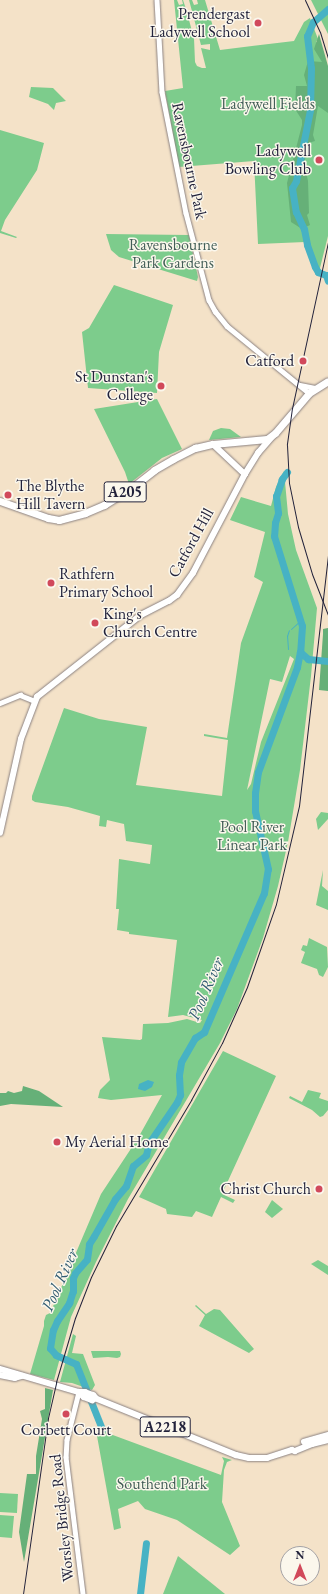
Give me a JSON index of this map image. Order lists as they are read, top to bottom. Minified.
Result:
{"streets":{"highway":["A205","Catford Hill"],"main road":["A2218"],"street":["Ravensbourne Park","Worsley Bridge Road"]},"crossings":[["Ravensbourne Park","Catford Hill"],["A205","Catford Hill"],["A2218","Worsley Bridge Road"]],"water":["Pool River"],"parks":["Ladywell Fields","Ravensbourne Park Gardens","Pool River Linear Park","Southend Park"],"places":["Prendergast Ladywell School","Ladywell Bowling Club","Catford","St Dunstan's College","The Blythe Hill Tavern","Rathfern Primary School","King's Church Centre","My Aerial Home","Christ Church","Corbett Court"],"north":"top"}
